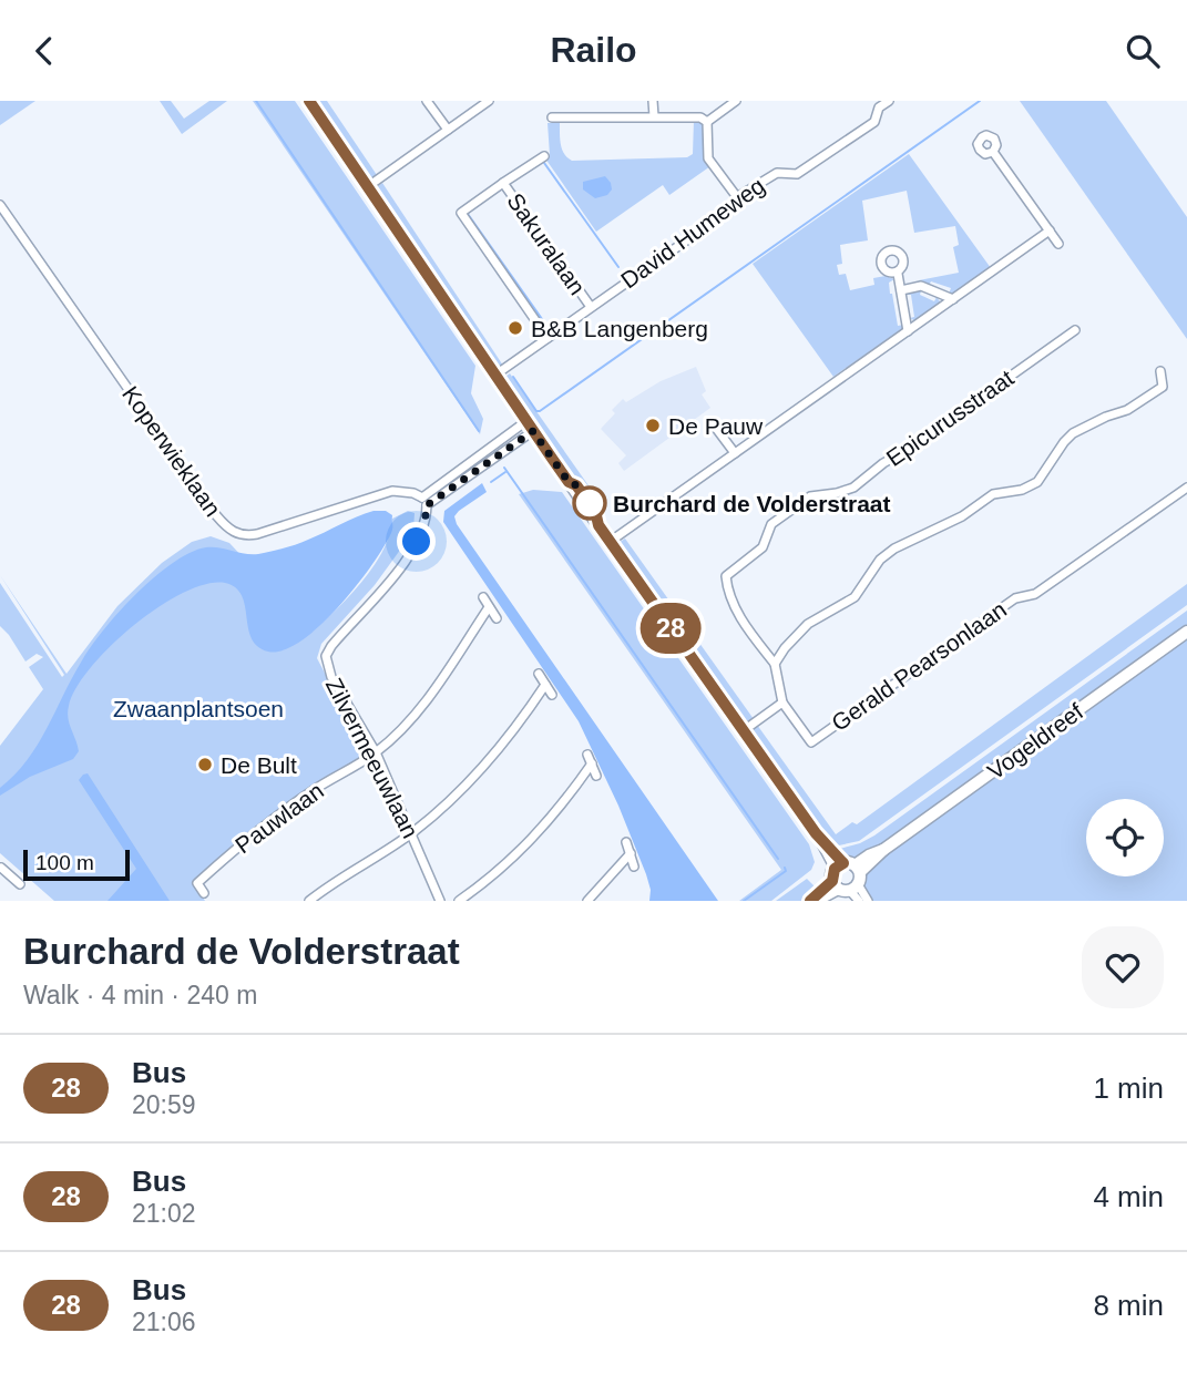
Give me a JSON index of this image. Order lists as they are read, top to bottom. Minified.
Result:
{"streets":{"main road":["Vogeldreef"],"street":["David Humeweg","Sakuralaan","Epicurusstraat","Koperwieklaan","Gerald Pearsonlaan","Zilvermeeuwlaan","Pauwlaan"]},"crossings":[["David Humeweg","Sakuralaan"],["Koperwieklaan","Zilvermeeuwlaan"],["Zilvermeeuwlaan","Pauwlaan"]],"parks":["Zwaanplantsoen"],"places":["B&B Langenberg","De Pauw","Burchard de Volderstraat","De Bult"],"lines":["bus line 28"],"scale_bar":"100 m","page":{"header":"Railo","on_map":"28","scale":"100 m","heading":["Burchard de Volderstraat","Walk · 4 min · 240 m"],"list":[{"mark":"28","name":"Bus","note":"20:59","value":"1 min"},{"mark":"28","name":"Bus","note":"21:02","value":"4 min"},{"mark":"28","name":"Bus","note":"21:06","value":"8 min"}]}}
